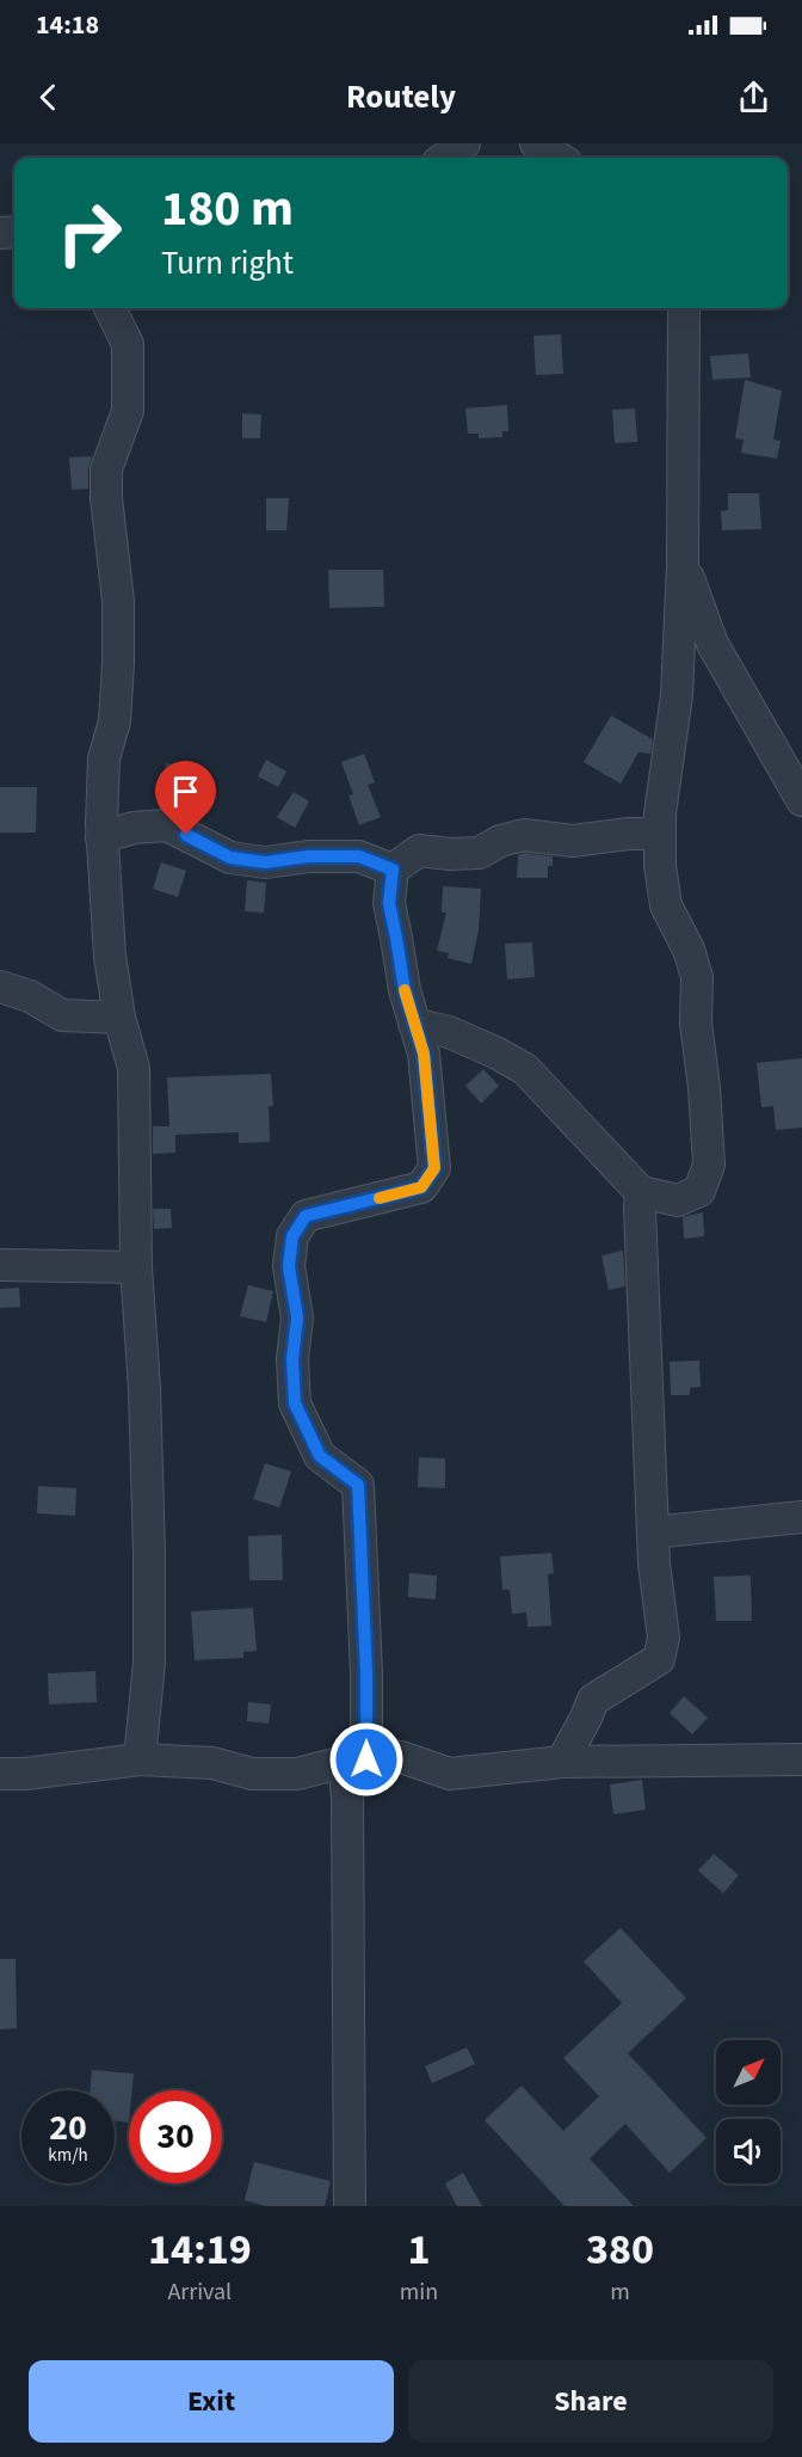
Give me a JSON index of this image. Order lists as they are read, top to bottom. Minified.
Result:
{"north":"top right","page":{"status":"14:18","header":"Routely","turn":["180 m","Turn right"],"speed":"20 km/h","limit":"30","eta":["14:19","Arrival","1","min","380","m"],"buttons":["Exit","Share"]}}
